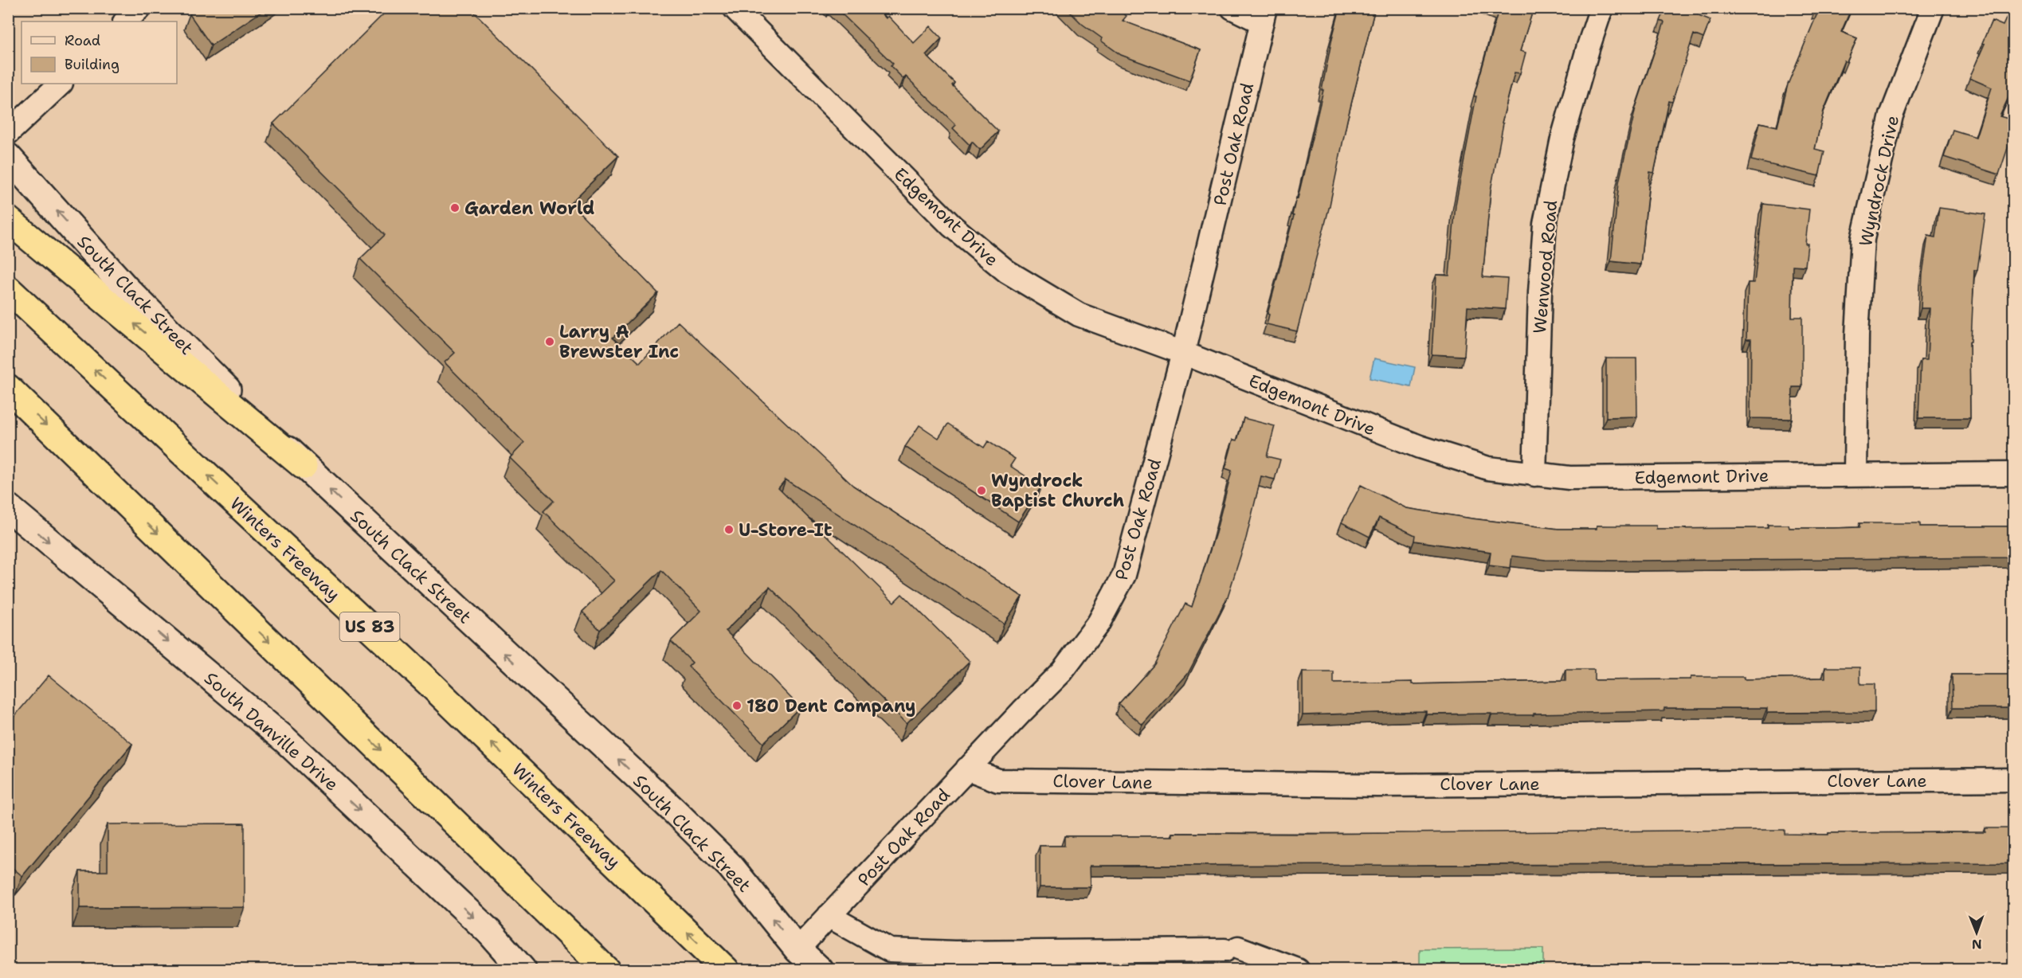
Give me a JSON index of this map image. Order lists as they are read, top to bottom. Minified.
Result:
{"streets":{"highway":["Winters Freeway","US 83"],"main road":["South Clack Street","South Danville Drive"],"street":["Post Oak Road","Wyndrock Drive","Edgemont Drive","Wenwood Road","Clover Lane"]},"crossings":[["Post Oak Road","Edgemont Drive"],["Post Oak Road","South Clack Street"],["Post Oak Road","Clover Lane"],["Wyndrock Drive","Edgemont Drive"],["Edgemont Drive","Wenwood Road"]],"one_way":["South Clack Street","South Danville Drive"],"places":["Garden World","Larry A Brewster Inc","Wyndrock Baptist Church","U-Store-It","180 Dent Company"],"legend":["Road","Building"],"north":"bottom"}
